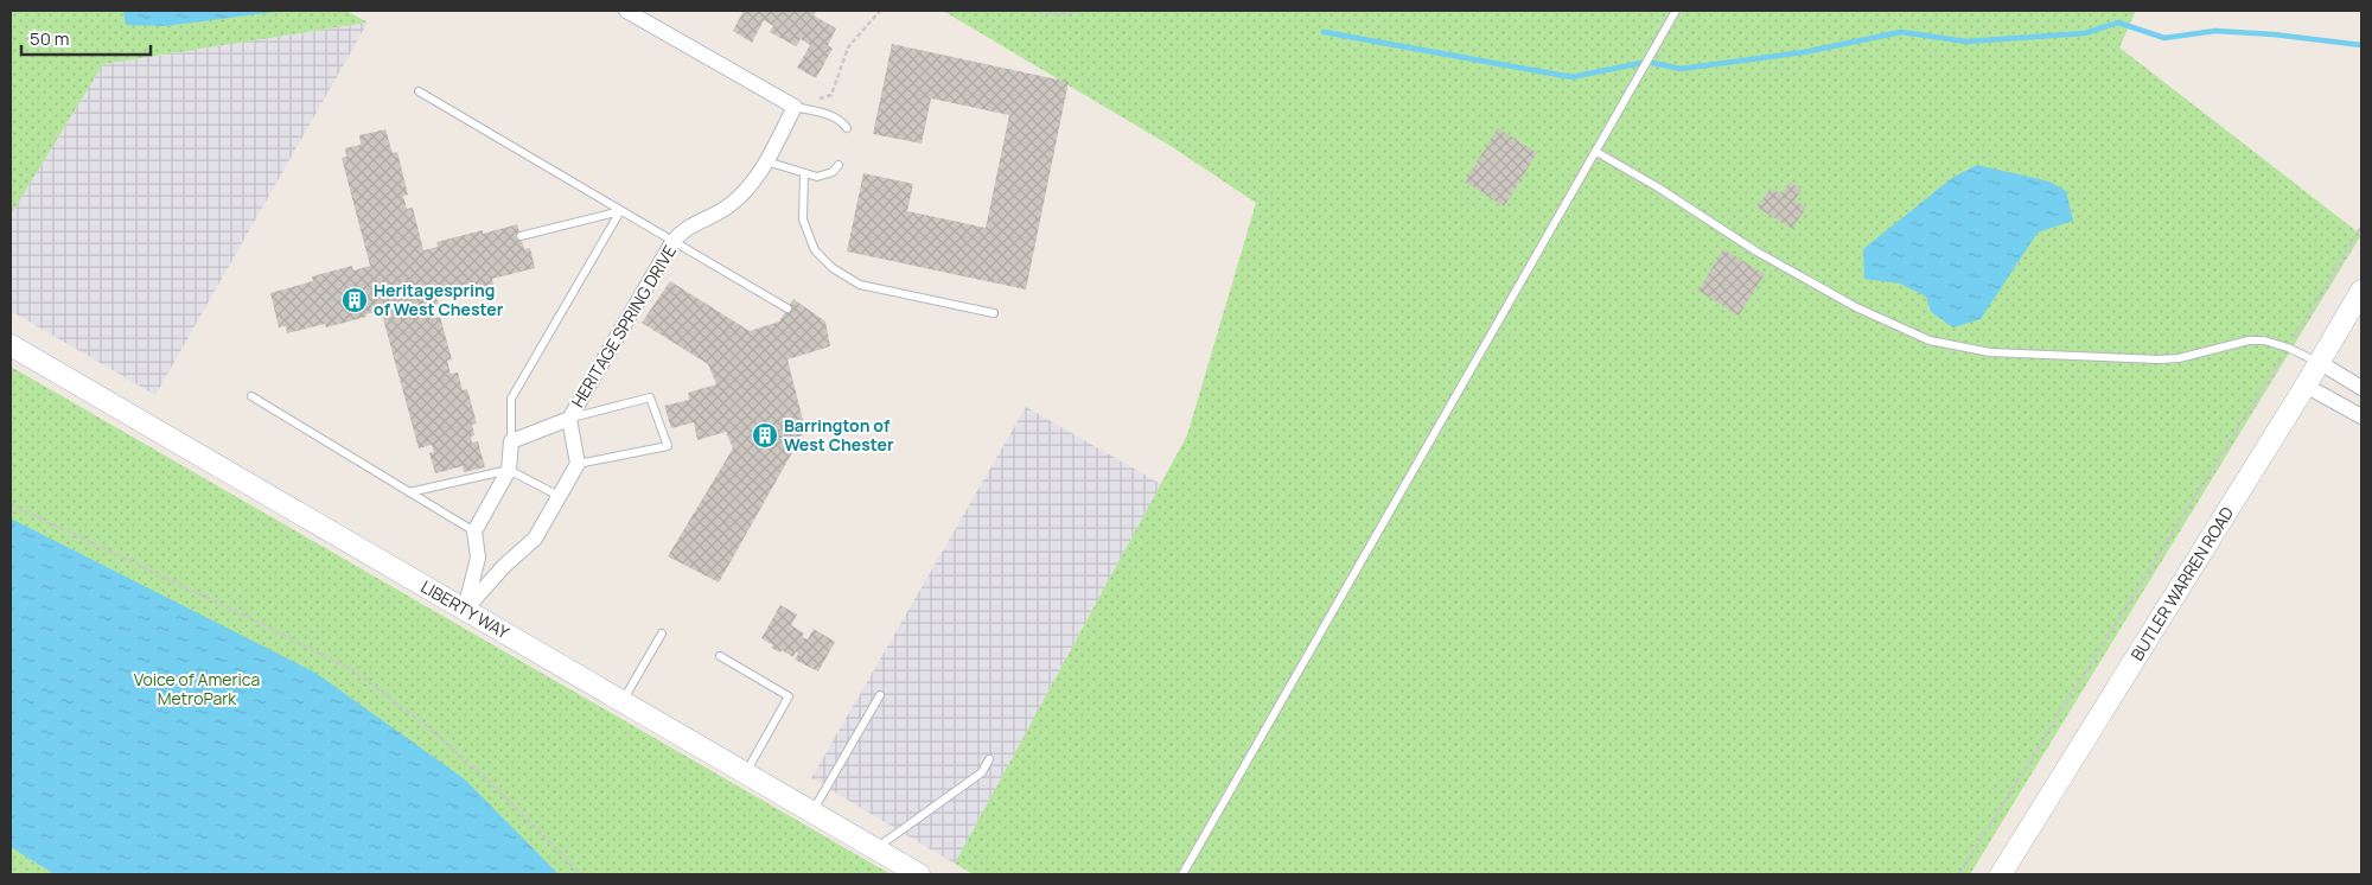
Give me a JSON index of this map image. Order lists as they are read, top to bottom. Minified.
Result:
{"streets":{"main road":["BUTLER WARREN ROAD","LIBERTY WAY"],"street":["HERITAGE SPRING DRIVE"]},"parks":["Voice of America MetroPark"],"places":{"building":["Heritagespring of West Chester","Barrington of West Chester"]},"scale_bar":"50 m"}
